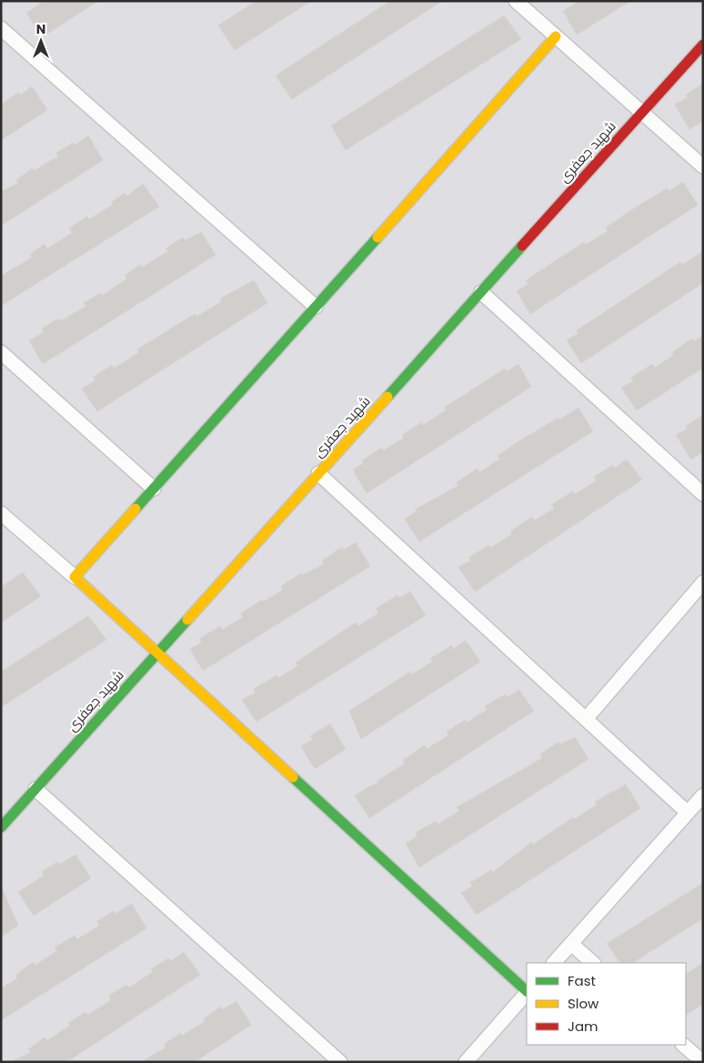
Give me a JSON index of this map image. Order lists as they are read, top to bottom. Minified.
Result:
{"streets":{"street":["شهید جعفری"]},"legend":["Fast","Slow","Jam"],"north":"top"}
